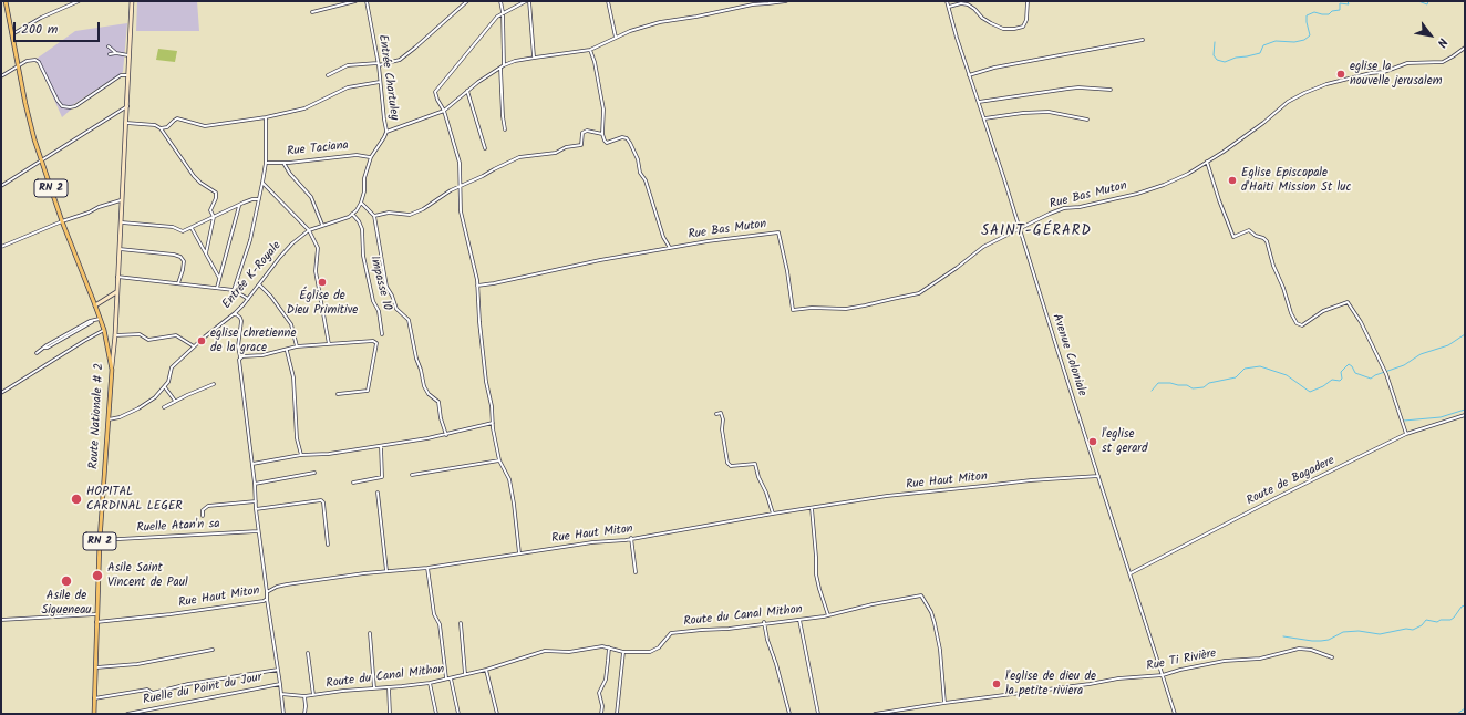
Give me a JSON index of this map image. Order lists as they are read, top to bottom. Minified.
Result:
{"streets":{"main road":["RN 2","Route Nationale # 2"],"street":["Entrée Chartuley","Rue Taciana","Rue Bas Muton","Entrée K-Royale","Impasse 10","Avenue Coloniale","Rue Haut Miton","Route de Bagadere","Ruelle Atan'n sa","Route du Canal Mithon","Rue Ti Rivière","Ruelle du Point du Jour"]},"crossings":[["Rue Bas Muton","Avenue Coloniale"],["Entrée K-Royale","Impasse 10"],["Entrée K-Royale","Route Nationale # 2"],["Avenue Coloniale","Rue Haut Miton"],["Avenue Coloniale","Route de Bagadere"],["Avenue Coloniale","Rue Ti Rivière"],["Route Nationale # 2","Rue Haut Miton"],["Route Nationale # 2","Ruelle Atan'n sa"],["Route du Canal Mithon","Rue Ti Rivière"]],"districts":["SAINT-GÉRARD"],"places":["eglise la nouvelle jerusalem","Eglise Episcopale d'Haiti Mission St luc","Église de Dieu Primitive","eglise chretienne de la grace","l'eglise st gerard","HOPITAL CARDINAL LEGER","Asile Saint Vincent de Paul","Asile de Sigueneau","l'eglise de dieu de la petite riviera"],"scale_bar":"200 m","north":"bottom right"}
